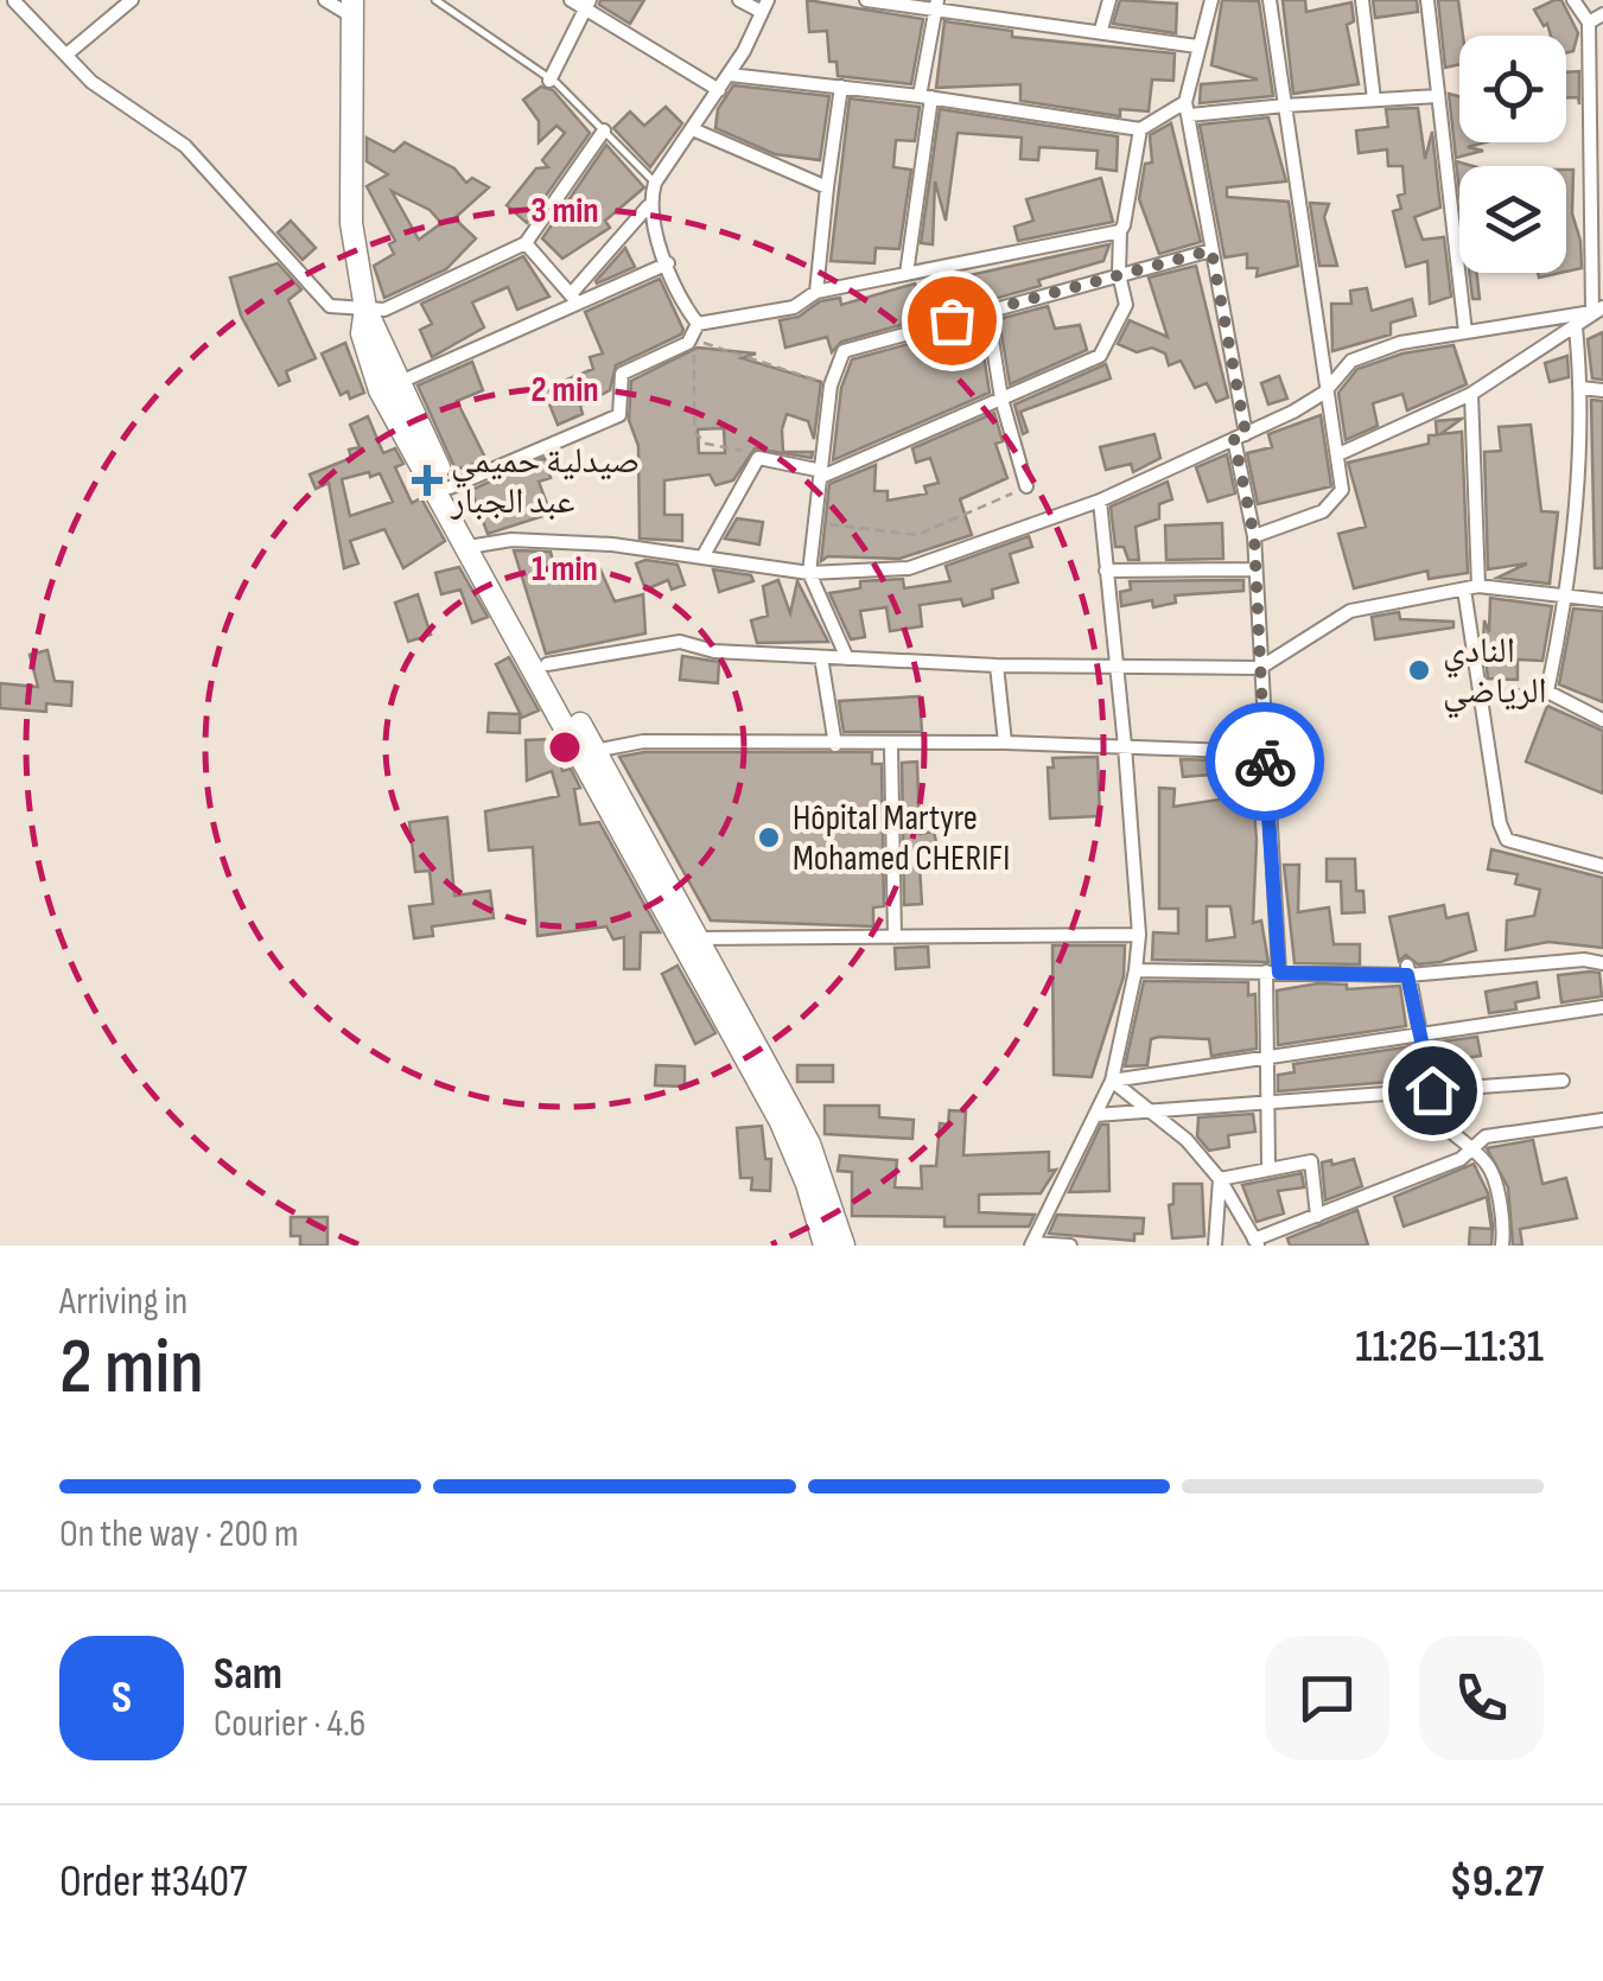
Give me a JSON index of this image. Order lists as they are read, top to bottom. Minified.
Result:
{"places":{"health":["صيدلية حميمي عبد الجبار"],"other":["النادي الرياضي","Hôpital Martyre Mohamed CHERIFI"]},"page":{"heading":["2 min","Arriving in","11:26–11:31"],"panel":["Sam","Courier · 4.6","Order #3407","$9.27"],"bar":"On the way · 200 m","round":"S"},"rings":["3 min","2 min","1 min"]}
